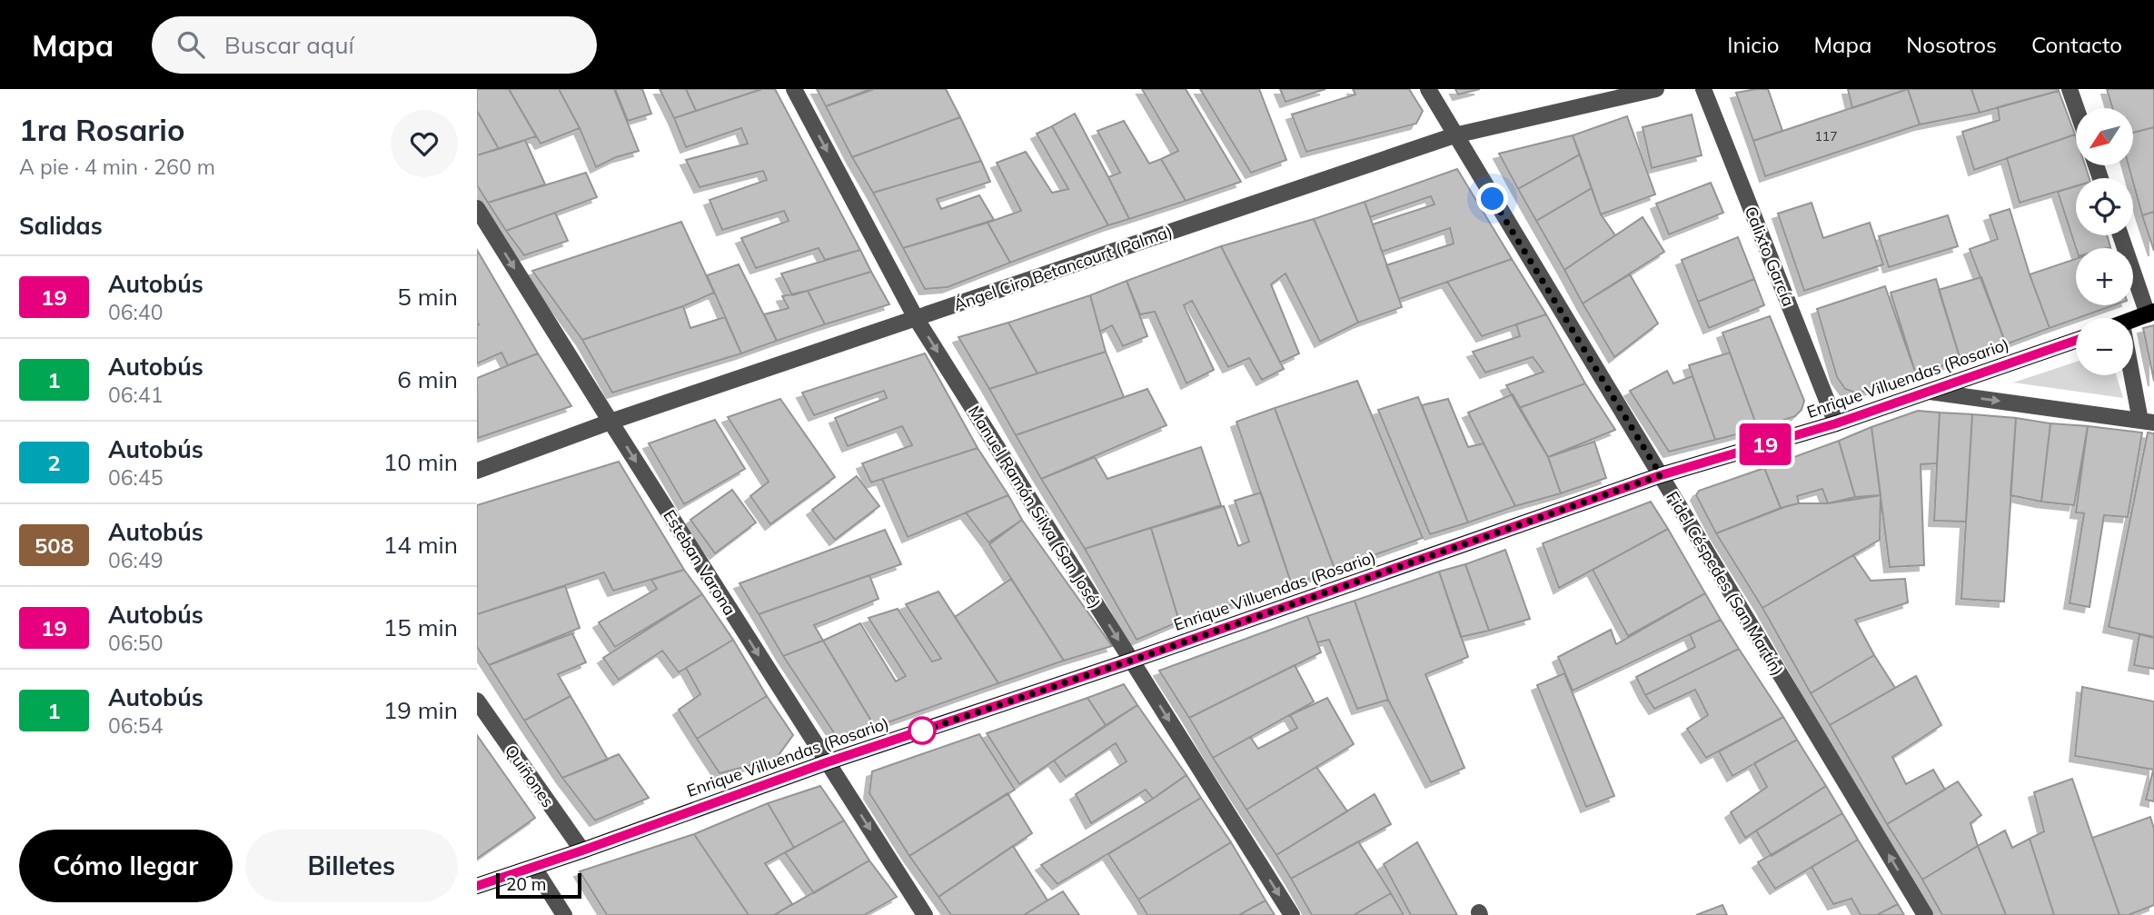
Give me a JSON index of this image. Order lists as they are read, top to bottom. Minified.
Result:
{"streets":{"main road":["Enrique Villuendas (Rosario)"],"street":["Calixto García","Ángel Ciro Betancourt (Palma)","Manuel Ramón Silva (San José)","Esteban Varona","Fidel Céspedes (San Martín)","Quiñones"]},"crossings":[["Calixto García","Enrique Villuendas (Rosario)"],["Ángel Ciro Betancourt (Palma)","Manuel Ramón Silva (San José)"],["Ángel Ciro Betancourt (Palma)","Esteban Varona"],["Ángel Ciro Betancourt (Palma)","Fidel Céspedes (San Martín)"],["Enrique Villuendas (Rosario)","Manuel Ramón Silva (San José)"],["Enrique Villuendas (Rosario)","Esteban Varona"],["Enrique Villuendas (Rosario)","Fidel Céspedes (San Martín)"],["Enrique Villuendas (Rosario)","Quiñones"]],"one_way":["Manuel Ramón Silva (San José)","Esteban Varona","Fidel Céspedes (San Martín)"],"lines":["bus line 19"],"house_numbers":["117"],"scale_bar":"20 m","north":"bottom left","page":{"header":"Mapa","search":"Buscar aquí","nav":["Inicio","Mapa","Nosotros","Contacto"],"heading":[["1ra Rosario","A pie · 4 min · 260 m"],"Salidas"],"on_map":"19","map_buttons":["+","−"],"list":[{"mark":"19","name":"Autobús","note":"06:40","value":"5 min"},{"mark":"1","name":"Autobús","note":"06:41","value":"6 min"},{"mark":"2","name":"Autobús","note":"06:45","value":"10 min"},{"mark":"508","name":"Autobús","note":"06:49","value":"14 min"},{"mark":"19","name":"Autobús","note":"06:50","value":"15 min"},{"mark":"1","name":"Autobús","note":"06:54","value":"19 min"}],"buttons":["Cómo llegar","Billetes"],"scale":"20 m"}}
